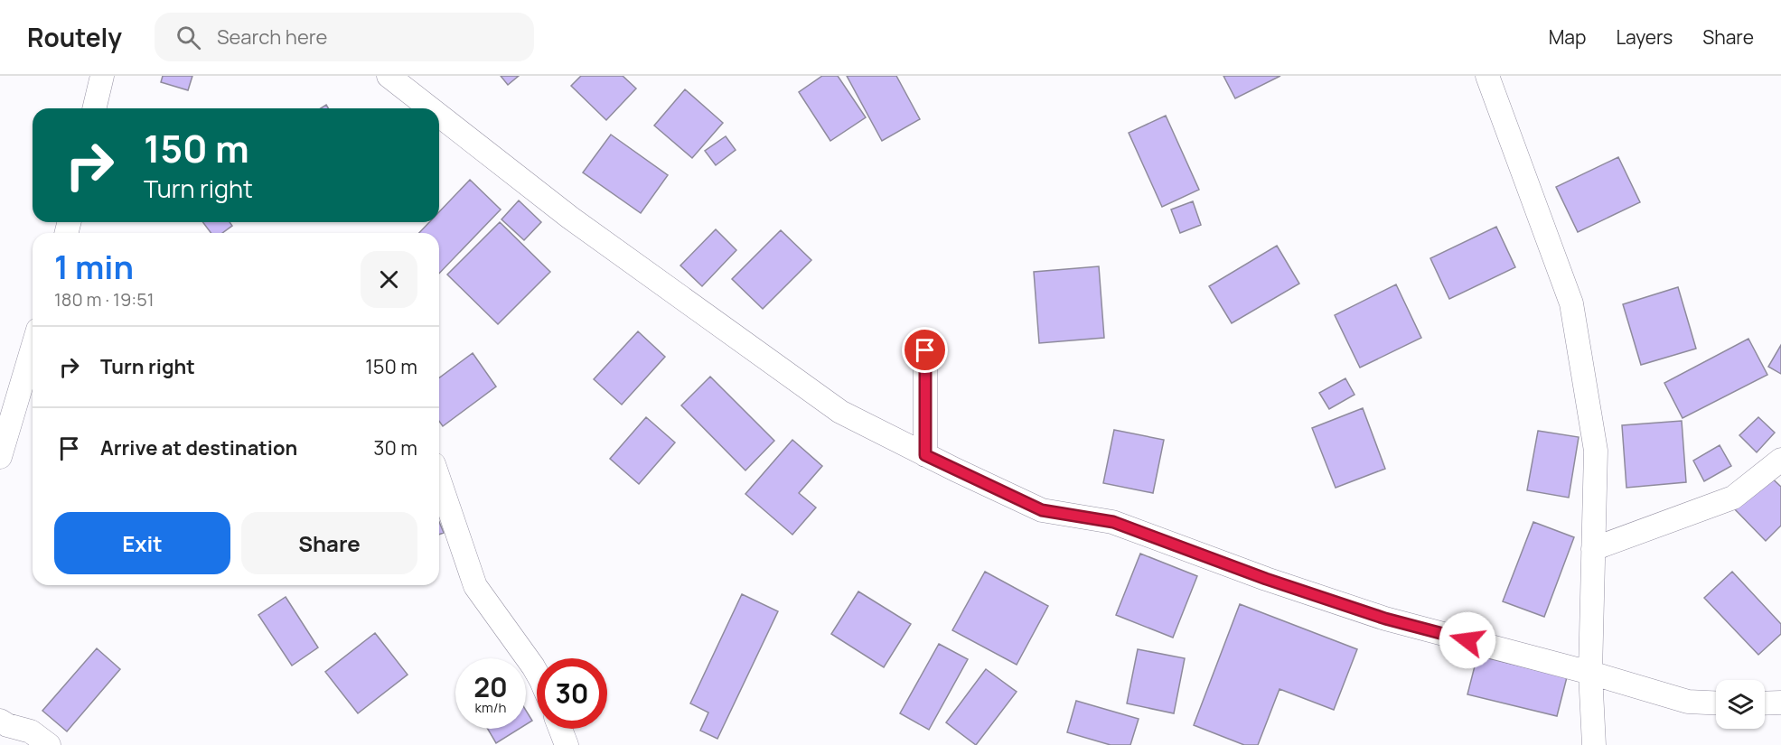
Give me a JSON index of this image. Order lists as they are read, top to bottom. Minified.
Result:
{"page":{"header":"Routely","search":"Search here","nav":["Map","Layers","Share"],"turn":["150 m","Turn right"],"heading":["1 min","180 m · 19:51"],"list":[{"name":"Turn right","value":"150 m"},{"name":"Arrive at destination","value":"30 m"}],"buttons":["Exit","Share"],"speed":"20 km/h","limit":"30"}}
